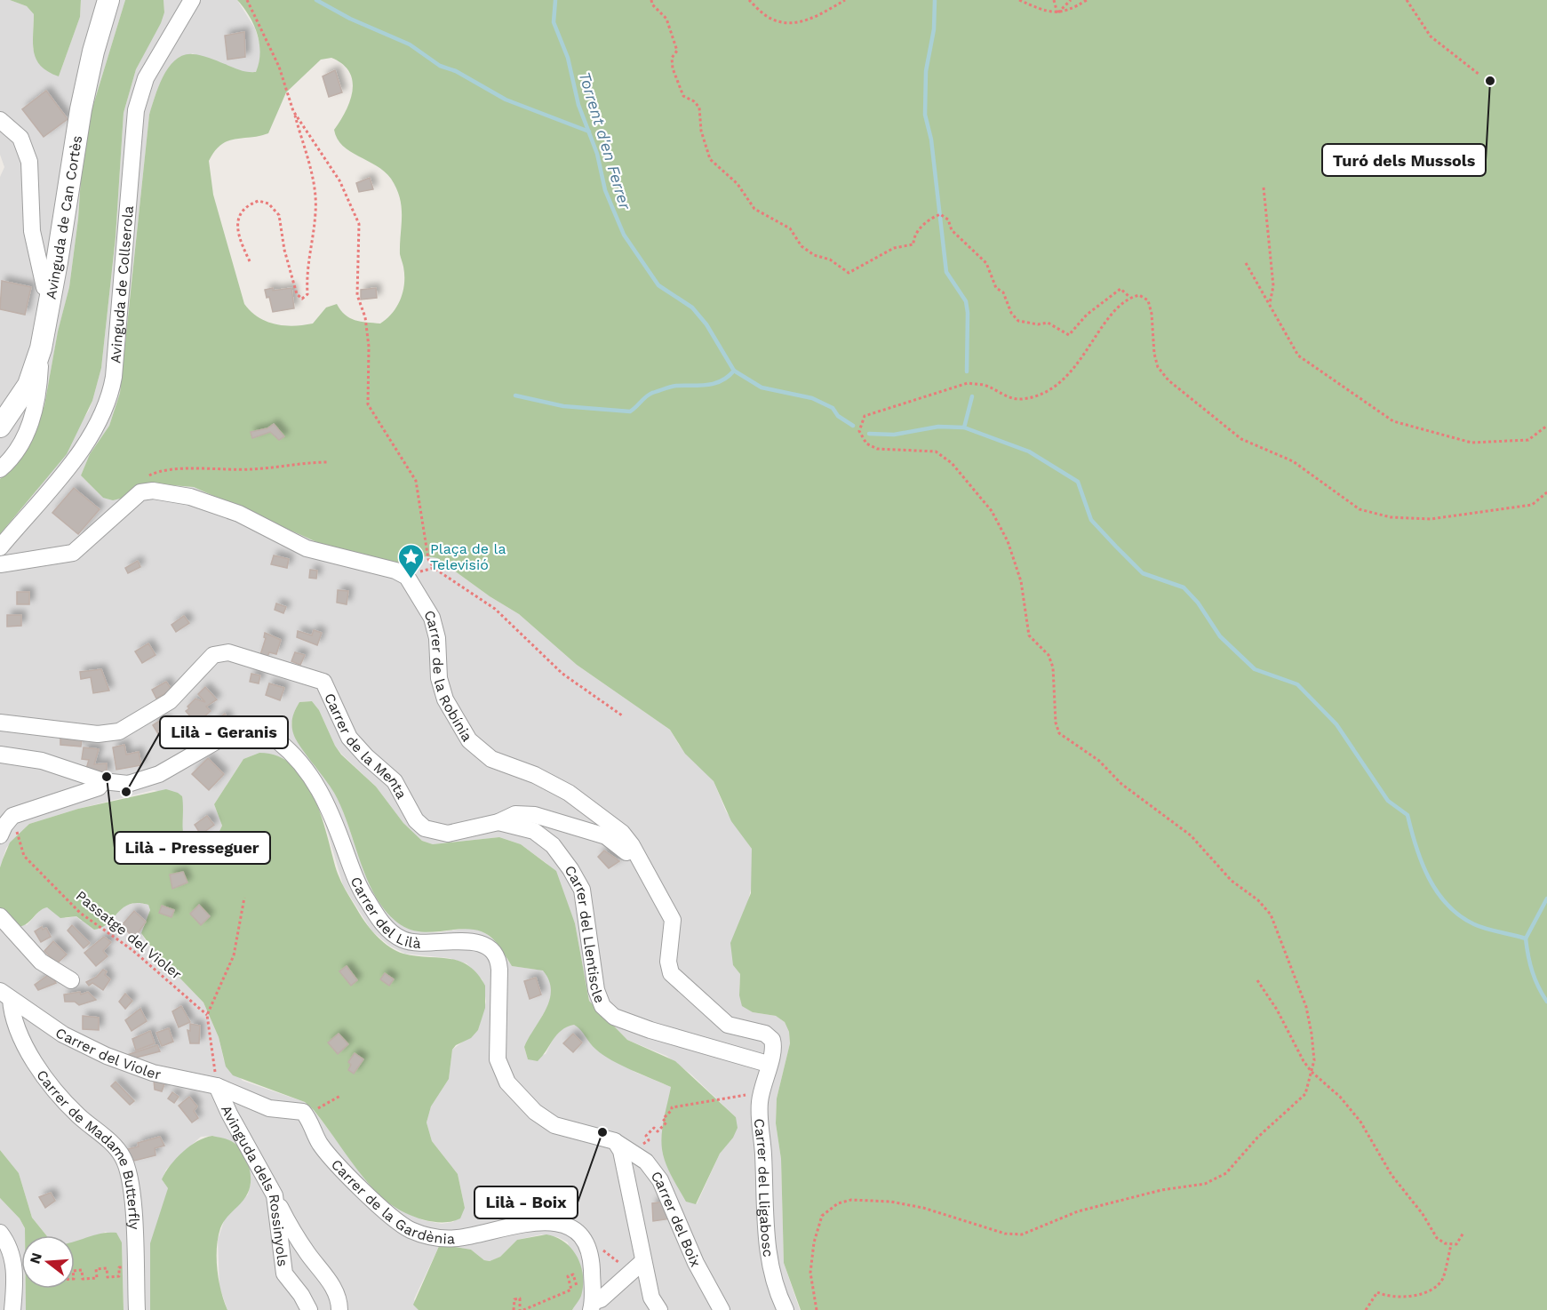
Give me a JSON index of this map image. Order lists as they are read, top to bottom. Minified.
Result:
{"streets":{"street":["Avinguda de Can Cortès","Avinguda de Collserola","Carrer de la Robínia","Carrer de la Menta","Carrer del Lilà","Carrer del Llentiscle","Carrer del Violer","Carrer de Madame Butterfly","Avinguda dels Rossinyols","Carrer del Lligabosc","Carrer de la Gardènia","Carrer del Boix"],"path":["Passatge del Violer"]},"crossings":[["Carrer de la Robínia","Carrer de la Menta"],["Carrer de la Robínia","Carrer del Llentiscle"],["Carrer de la Robínia","Carrer del Lligabosc"],["Carrer de la Menta","Carrer del Llentiscle"],["Carrer del Lilà","Carrer del Boix"],["Carrer del Llentiscle","Carrer del Lligabosc"],["Carrer del Violer","Carrer de Madame Butterfly"],["Carrer del Violer","Avinguda dels Rossinyols"]],"water":["Torrent d'en Ferrer"],"places":{"other":["Turó dels Mussols","Lilà - Presseguer","Lilà - Geranis","Lilà - Boix"],"place":["Plaça de la Televisió"]},"north":"left"}
